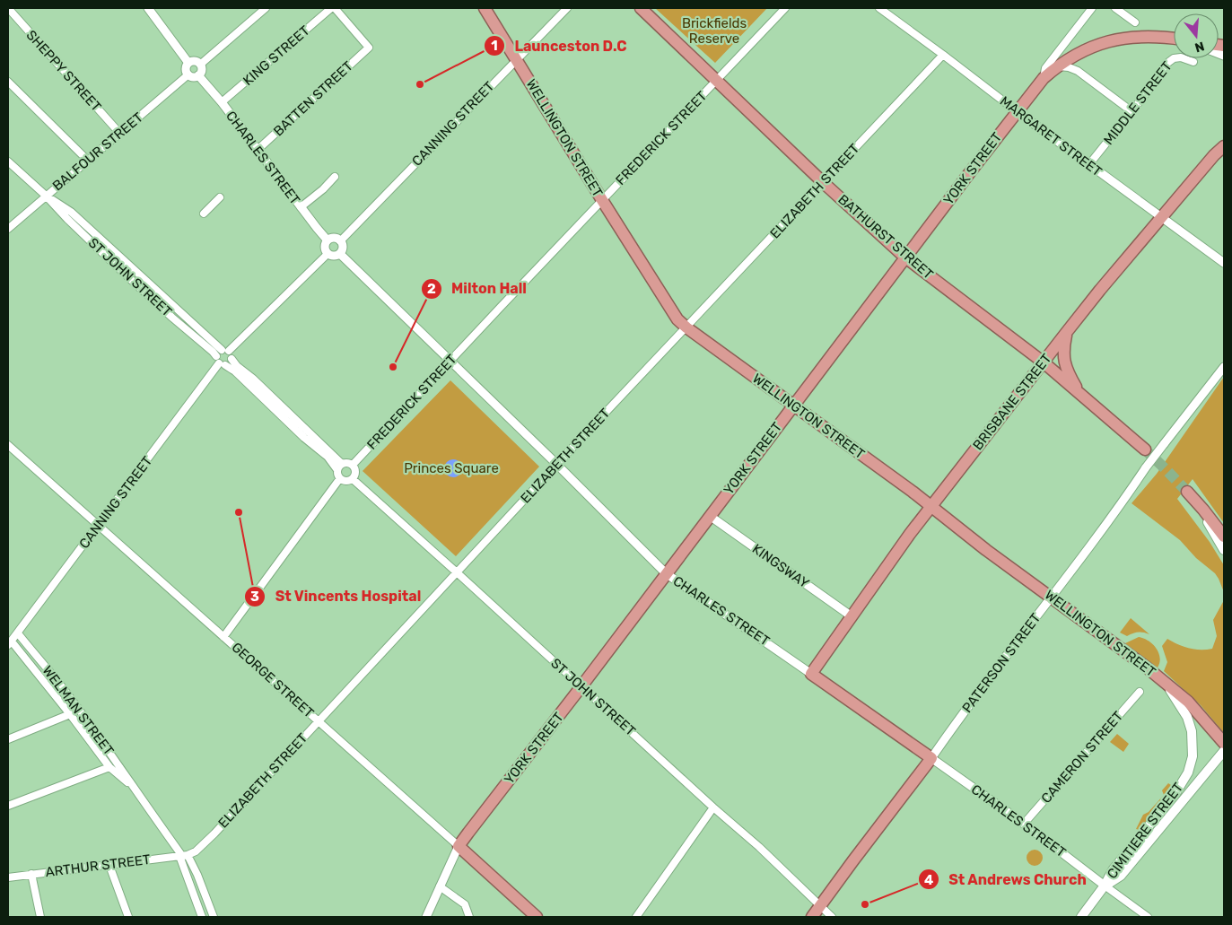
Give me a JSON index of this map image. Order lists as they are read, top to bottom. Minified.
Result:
{"streets":{"highway":["WELLINGTON STREET","CHARLES STREET","YORK STREET","BATHURST STREET","BRISBANE STREET","PATERSON STREET","GEORGE STREET"],"main road":["CIMITIERE STREET"],"street":["KING STREET","SHEPPY STREET","BATTEN STREET","MIDDLE STREET","CANNING STREET","MARGARET STREET","FREDERICK STREET","BALFOUR STREET","ELIZABETH STREET","ST JOHN STREET","KINGSWAY","WELMAN STREET","CAMERON STREET","ARTHUR STREET"]},"crossings":[["KING STREET","CHARLES STREET"],["SHEPPY STREET","BALFOUR STREET"],["BATTEN STREET","CHARLES STREET"],["MIDDLE STREET","MARGARET STREET"],["CANNING STREET","WELLINGTON STREET"],["CANNING STREET","CHARLES STREET"],["CANNING STREET","ST JOHN STREET"],["CANNING STREET","GEORGE STREET"],["CANNING STREET","WELMAN STREET"],["MARGARET STREET","YORK STREET"],["MARGARET STREET","ELIZABETH STREET"],["MARGARET STREET","BRISBANE STREET"],["WELLINGTON STREET","FREDERICK STREET"],["WELLINGTON STREET","YORK STREET"],["WELLINGTON STREET","ELIZABETH STREET"],["WELLINGTON STREET","BRISBANE STREET"],["WELLINGTON STREET","PATERSON STREET"],["WELLINGTON STREET","CIMITIERE STREET"],["FREDERICK STREET","CHARLES STREET"],["FREDERICK STREET","BATHURST STREET"],["FREDERICK STREET","ST JOHN STREET"],["BALFOUR STREET","CHARLES STREET"],["BALFOUR STREET","ST JOHN STREET"],["CHARLES STREET","YORK STREET"],["CHARLES STREET","ELIZABETH STREET"],["CHARLES STREET","BRISBANE STREET"],["CHARLES STREET","PATERSON STREET"],["CHARLES STREET","CAMERON STREET"],["CHARLES STREET","CIMITIERE STREET"],["YORK STREET","BATHURST STREET"],["YORK STREET","ST JOHN STREET"],["YORK STREET","KINGSWAY"],["YORK STREET","GEORGE STREET"],["ELIZABETH STREET","BATHURST STREET"],["ELIZABETH STREET","ST JOHN STREET"],["ELIZABETH STREET","GEORGE STREET"],["ELIZABETH STREET","WELMAN STREET"],["ELIZABETH STREET","ARTHUR STREET"],["BATHURST STREET","BRISBANE STREET"],["ST JOHN STREET","PATERSON STREET"],["BRISBANE STREET","KINGSWAY"],["WELMAN STREET","ARTHUR STREET"]],"parks":["Brickfields Reserve","Princes Square"],"places":["Launceston D.C","Milton Hall","St Vincents Hospital","St Andrews Church"],"north":"bottom"}
